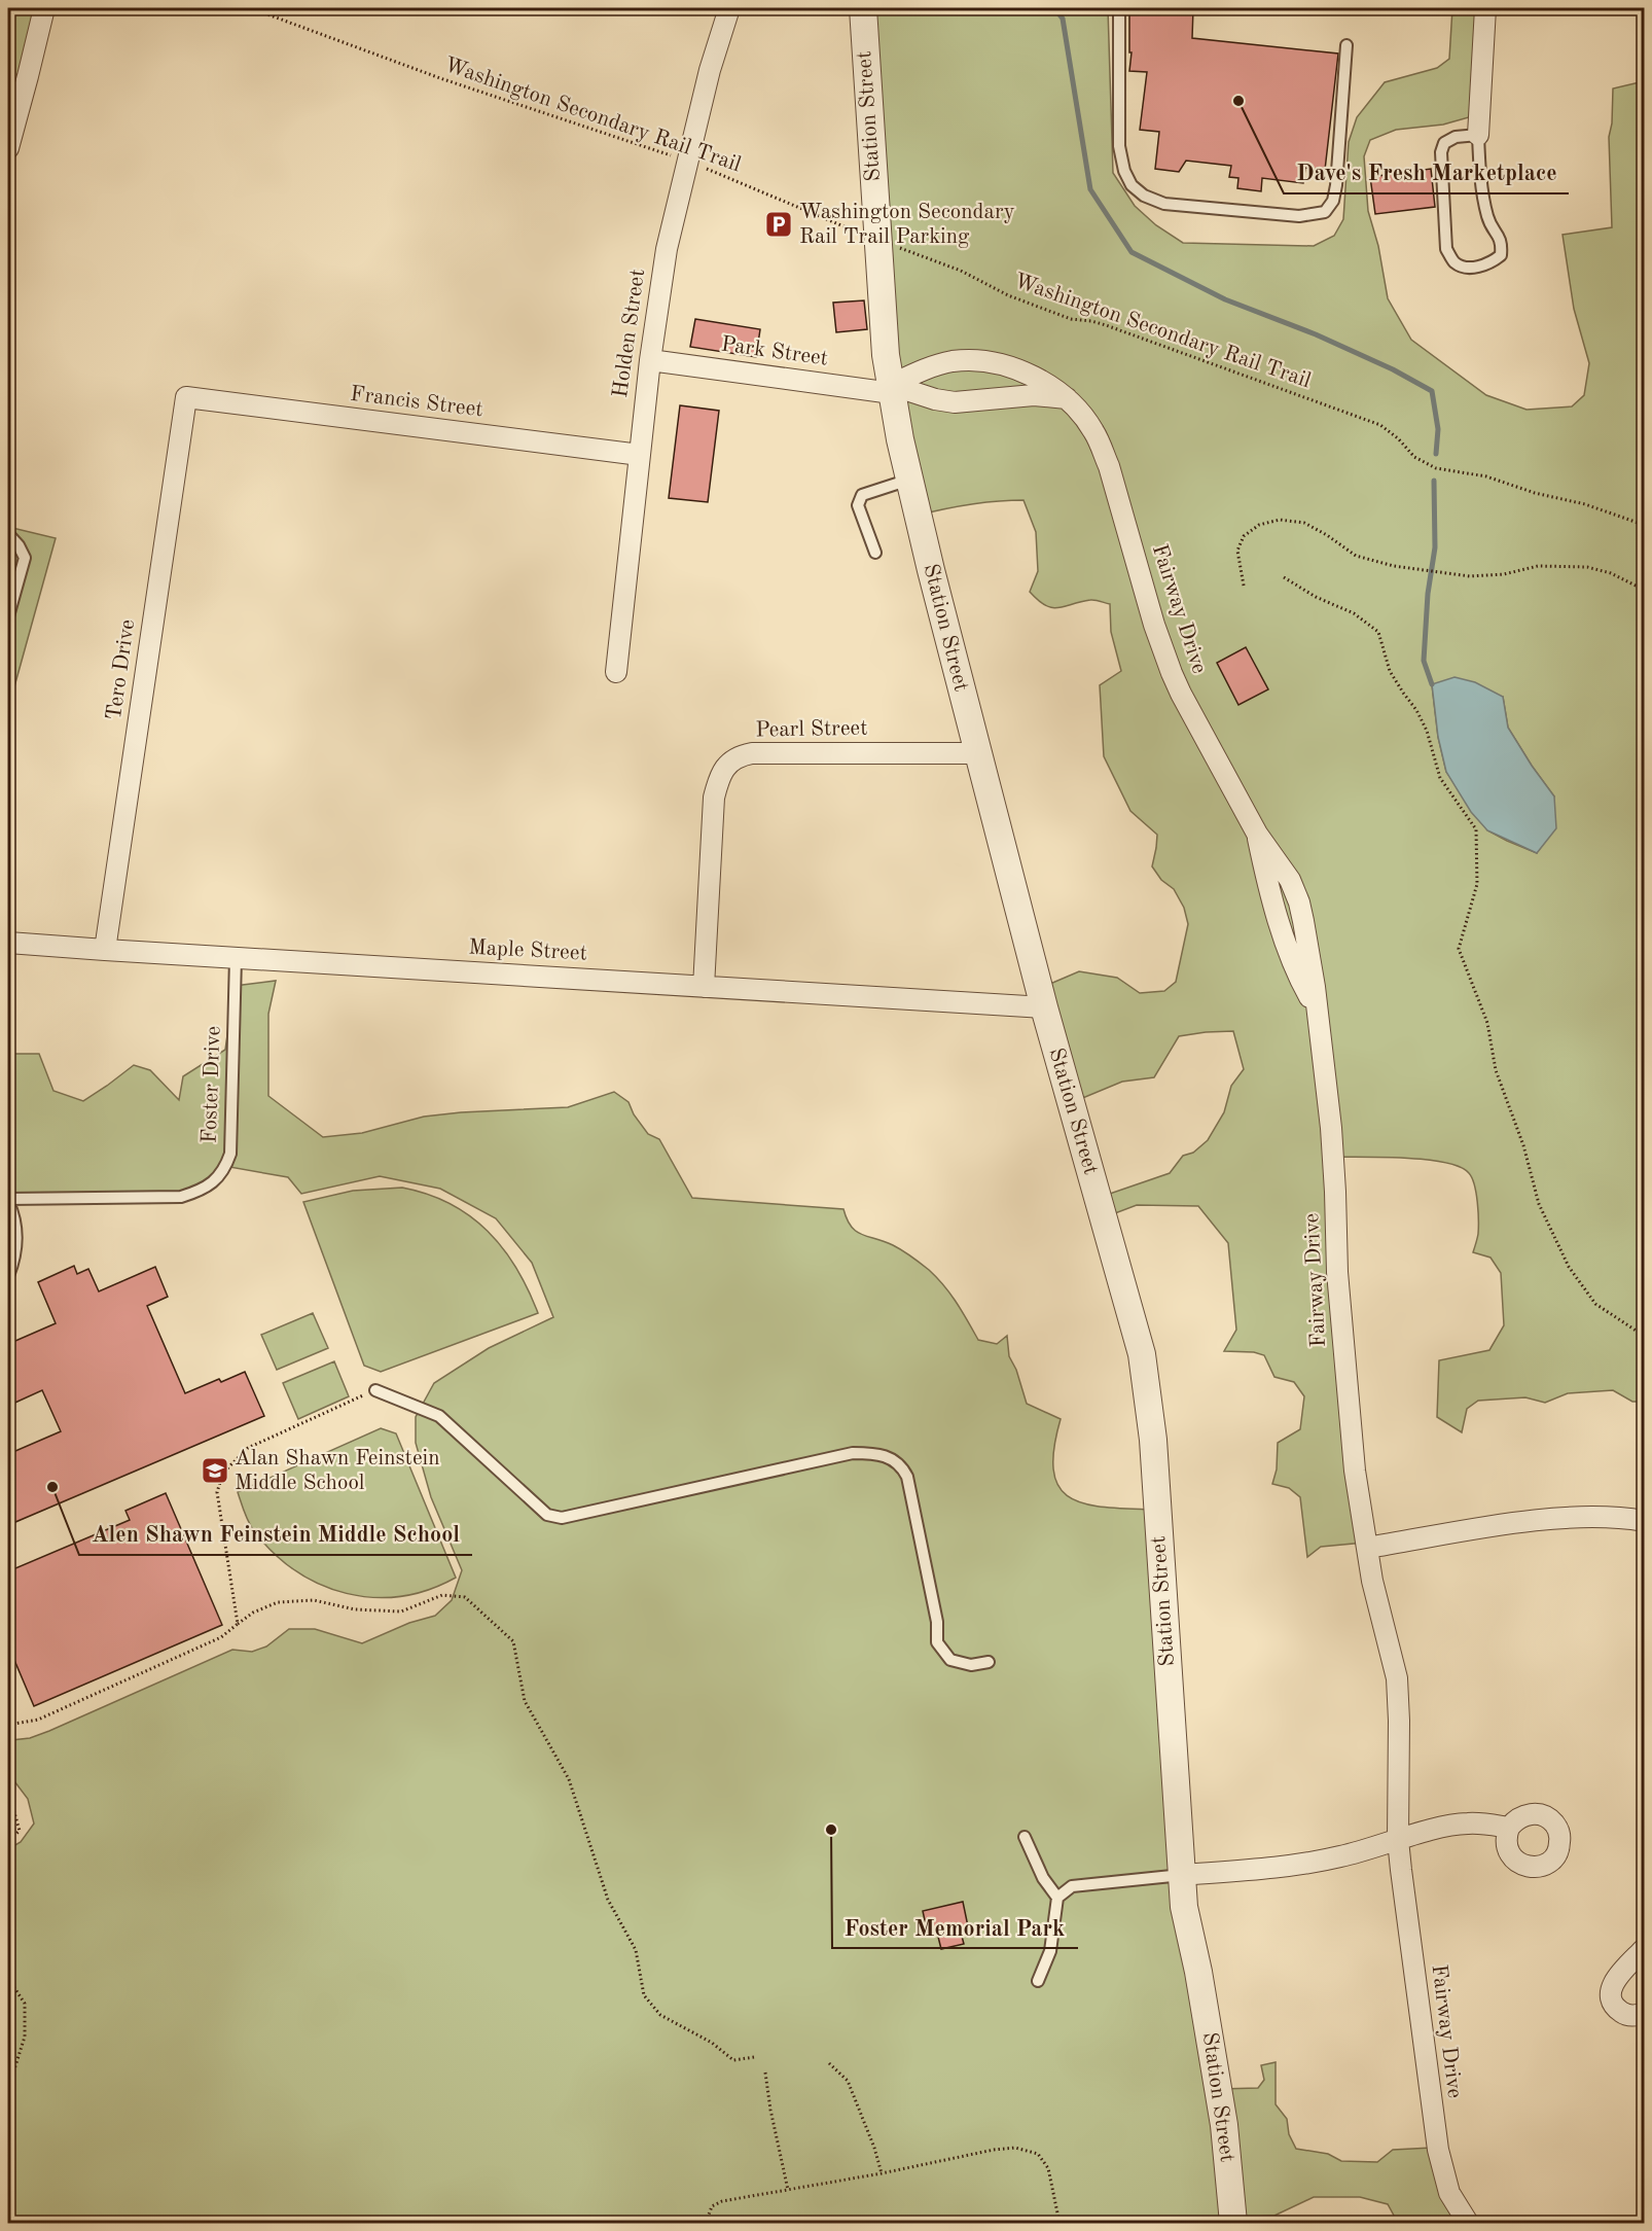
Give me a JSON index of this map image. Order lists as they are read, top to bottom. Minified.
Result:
{"streets":{"street":["Station Street","Holden Street","Park Street","Francis Street","Fairway Drive","Tero Drive","Pearl Street","Maple Street"],"lane":["Foster Drive"],"path":["Washington Secondary Rail Trail"]},"crossings":[["Washington Secondary Rail Trail","Station Street"],["Washington Secondary Rail Trail","Holden Street"],["Station Street","Park Street"],["Station Street","Fairway Drive"],["Station Street","Pearl Street"],["Station Street","Maple Street"],["Holden Street","Park Street"],["Holden Street","Francis Street"],["Park Street","Fairway Drive"],["Francis Street","Tero Drive"],["Tero Drive","Maple Street"],["Pearl Street","Maple Street"],["Maple Street","Foster Drive"]],"places":{"other":["Dave's Fresh Marketplace","Alen Shawn Feinstein Middle School","Foster Memorial Park"],"parking":["Washington Secondary Rail Trail Parking"],"school or university":["Alan Shawn Feinstein Middle School"]}}
